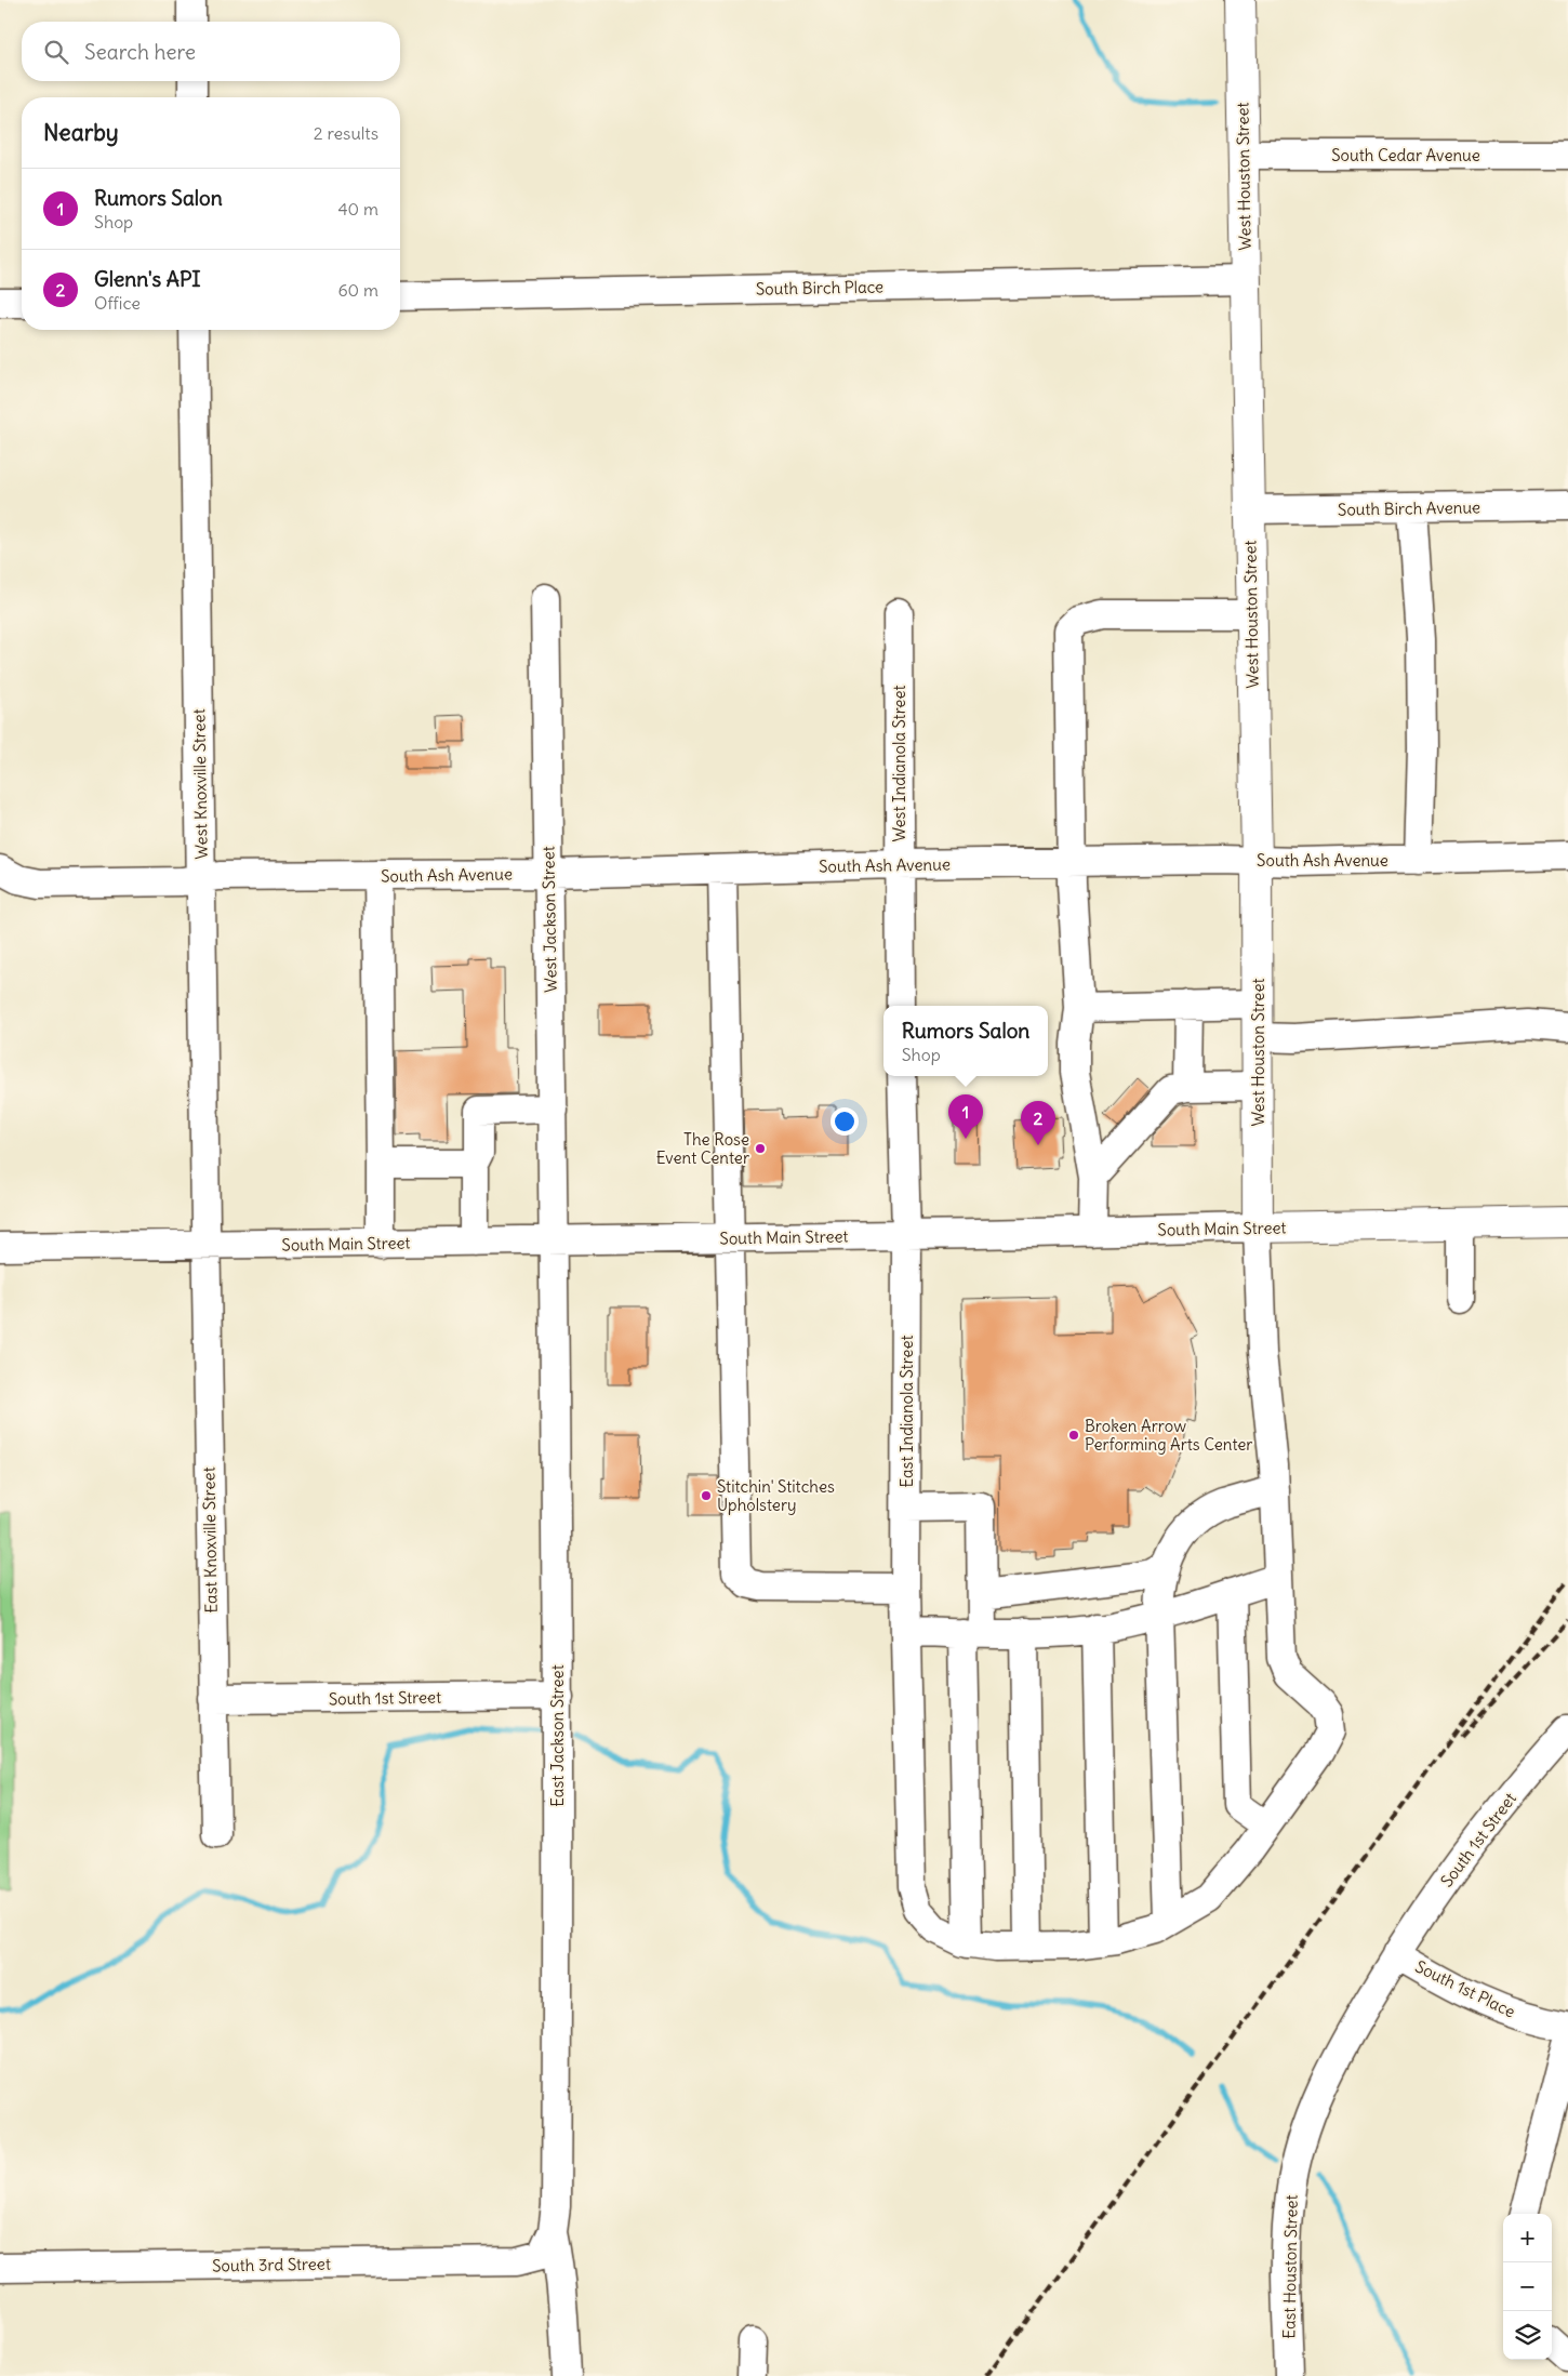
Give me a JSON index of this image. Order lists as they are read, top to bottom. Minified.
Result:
{"streets":{"main road":["West Houston Street","South Main Street"],"street":["South Cedar Avenue","South Birch Place","South Birch Avenue","West Indianola Street","West Knoxville Street","South Ash Avenue","West Jackson Street","East Indianola Street","East Knoxville Street","South 1st Street","East Jackson Street","South 1st Place","South 3rd Street","East Houston Street"]},"crossings":[["South Cedar Avenue","West Houston Street"],["West Houston Street","South Birch Place"],["West Houston Street","South Birch Avenue"],["West Houston Street","South Ash Avenue"],["West Houston Street","South Main Street"],["West Houston Street","East Indianola Street"],["West Indianola Street","South Ash Avenue"],["West Knoxville Street","South Ash Avenue"],["West Knoxville Street","South Main Street"],["West Knoxville Street","East Knoxville Street"],["South Ash Avenue","West Jackson Street"],["West Jackson Street","South Main Street"],["West Jackson Street","East Jackson Street"],["South Main Street","East Indianola Street"],["South Main Street","East Knoxville Street"],["South Main Street","East Jackson Street"],["East Knoxville Street","South 1st Street"],["South 1st Street","East Jackson Street"],["South 1st Street","South 1st Place"],["South 1st Street","East Houston Street"],["East Jackson Street","South 3rd Street"],["South 1st Place","East Houston Street"]],"places":["The Rose Event Center","Broken Arrow Performing Arts Center","Stitchin' Stitches Upholstery"],"page":{"search":"Search here","heading":["Nearby","2 results"],"list":[{"mark":"1","name":"Rumors Salon","note":"Shop","value":"40 m"},{"mark":"2","name":"Glenn's API","note":"Office","value":"60 m"}],"popup":["Rumors Salon","Shop"],"pins":["1","2"],"map_buttons":["+","−"]}}
